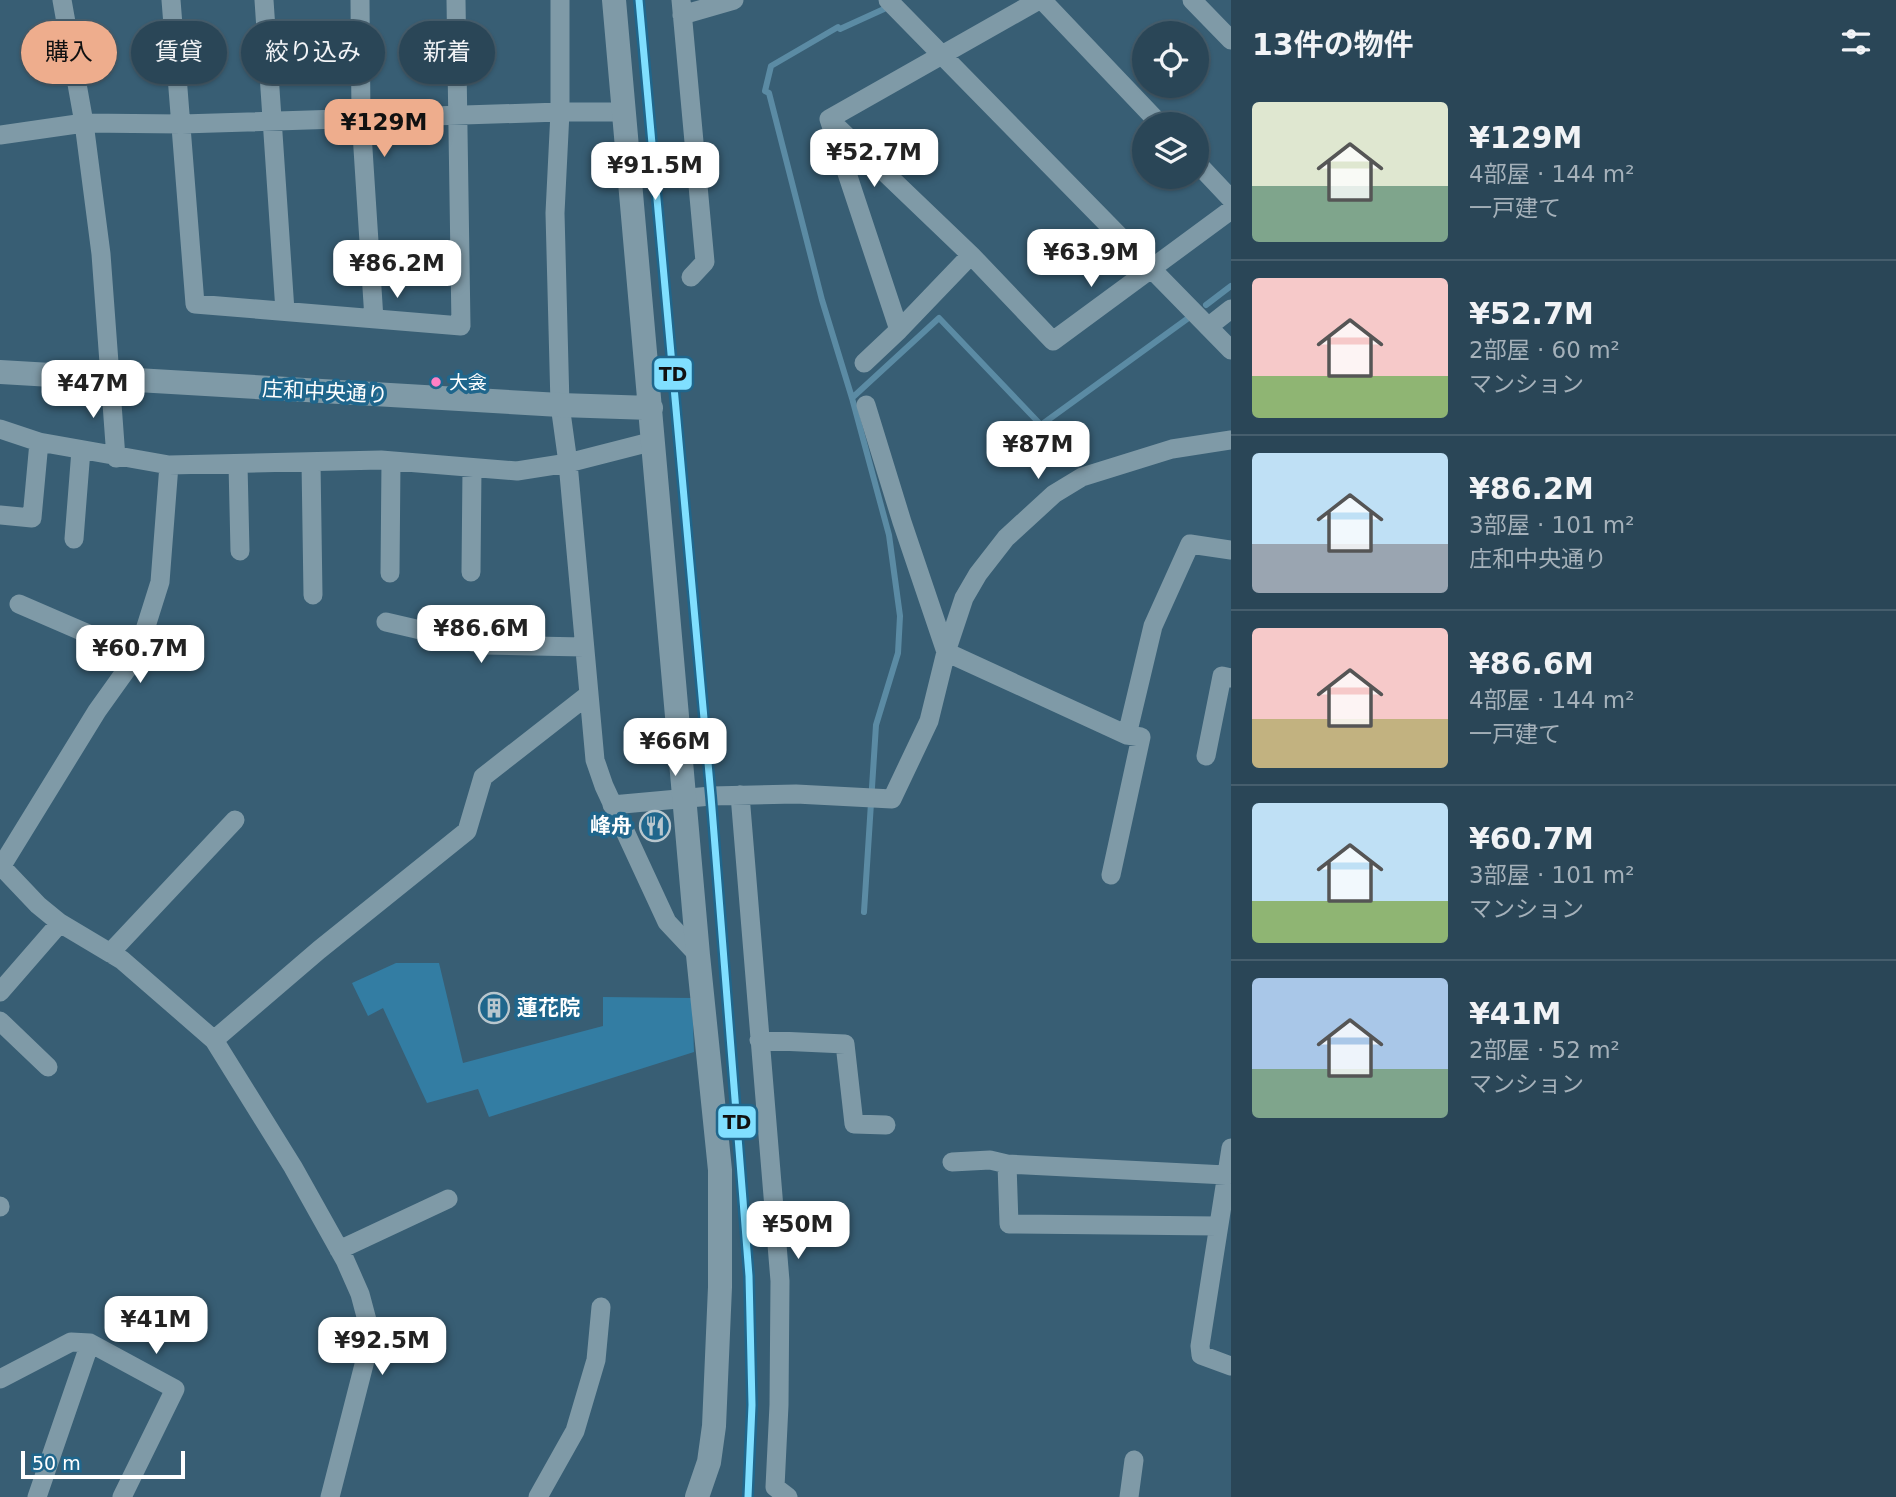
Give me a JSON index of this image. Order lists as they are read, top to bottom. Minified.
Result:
{"streets":{"street":["庄和中央通り"]},"places":{"other":["大衾"],"restaurant":["峰舟"],"building":["蓮花院"]},"lines":["transit line TD"],"scale_bar":"50 m","page":{"heading":"13件の物件","chip":["購入","賃貸","絞り込み","新着"],"list":[{"name":"¥129M","note":"4部屋 · 144 m² · 一戸建て"},{"name":"¥52.7M","note":"2部屋 · 60 m² · マンション"},{"name":"¥86.2M","note":"3部屋 · 101 m² · 庄和中央通り"},{"name":"¥86.6M","note":"4部屋 · 144 m² · 一戸建て"},{"name":"¥60.7M","note":"3部屋 · 101 m² · マンション"},{"name":"¥41M","note":"2部屋 · 52 m² · マンション"}],"price":["¥129M","¥52.7M","¥91.5M","¥63.9M","¥86.2M","¥47M","¥87M","¥86.6M","¥60.7M","¥66M","¥50M","¥41M","¥92.5M"],"scale":"50 m"}}
